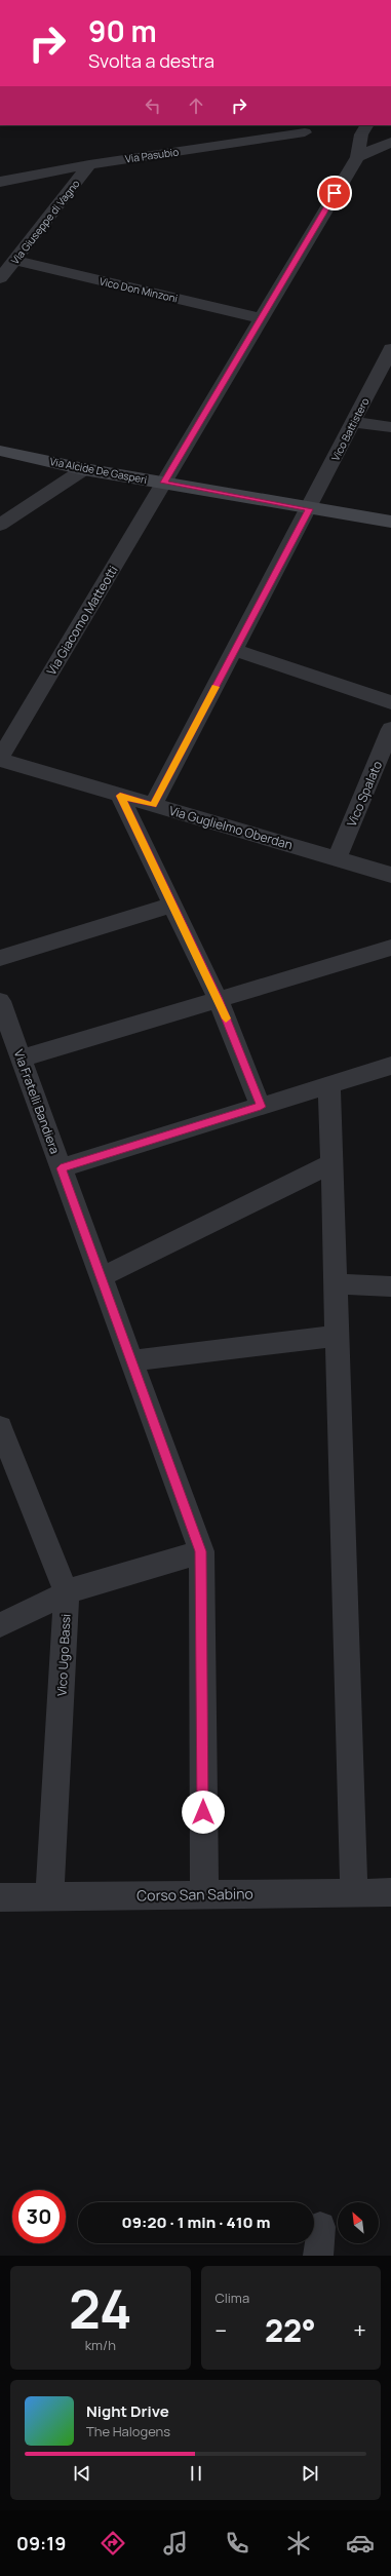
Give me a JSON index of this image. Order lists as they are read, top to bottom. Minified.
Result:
{"streets":{"street":["Via Pasubio","Via Giuseppe di Vagno","Vico Don Minzoni","Vico Battistero","Via Alcide De Gasperi","Via Giacomo Matteotti","Vico Spalato","Via Guglielmo Oberdan","Via Fratelli Bandiera","Vico Ugo Bassi","Corso San Sabino"]},"crossings":[["Via Pasubio","Via Giuseppe di Vagno"],["Via Giuseppe di Vagno","Vico Don Minzoni"],["Vico Don Minzoni","Via Giacomo Matteotti"],["Vico Battistero","Via Alcide De Gasperi"],["Vico Battistero","Via Guglielmo Oberdan"],["Via Alcide De Gasperi","Via Giacomo Matteotti"],["Via Giacomo Matteotti","Via Guglielmo Oberdan"],["Vico Spalato","Via Guglielmo Oberdan"],["Via Fratelli Bandiera","Corso San Sabino"],["Vico Ugo Bassi","Corso San Sabino"]],"north":"top left","page":{"turn":["90 m","Svolta a destra"],"limit":"30","trip":"09:20 · 1 min · 410 m","tile":[["24","km/h"],"Clima"],"heat":["−","22°","+"],"song":["Night Drive","The Halogens"],"tabs":"09:19"}}
